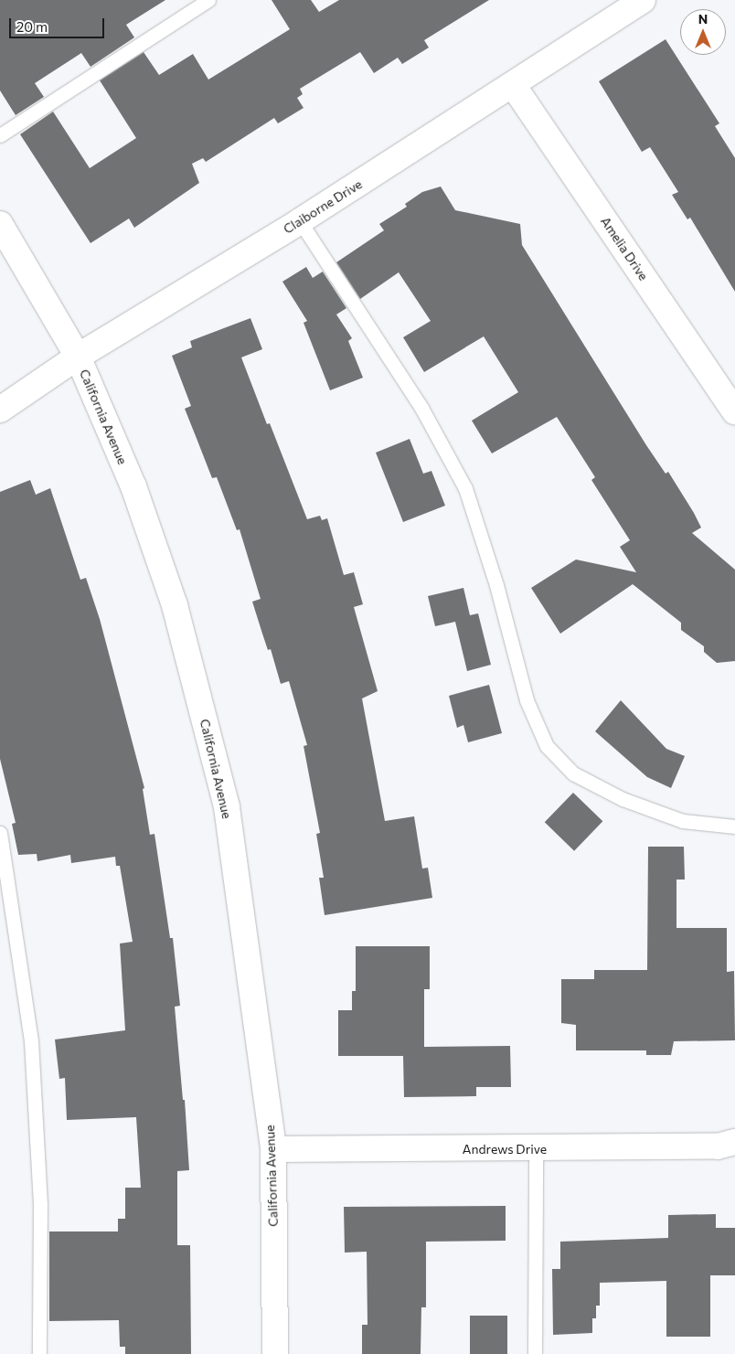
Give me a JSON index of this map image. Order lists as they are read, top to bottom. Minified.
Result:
{"streets":{"street":["Claiborne Drive","Amelia Drive","California Avenue","Andrews Drive"]},"crossings":[["Claiborne Drive","Amelia Drive"],["Claiborne Drive","California Avenue"],["California Avenue","Andrews Drive"]],"scale_bar":"20 m","north":"top"}
